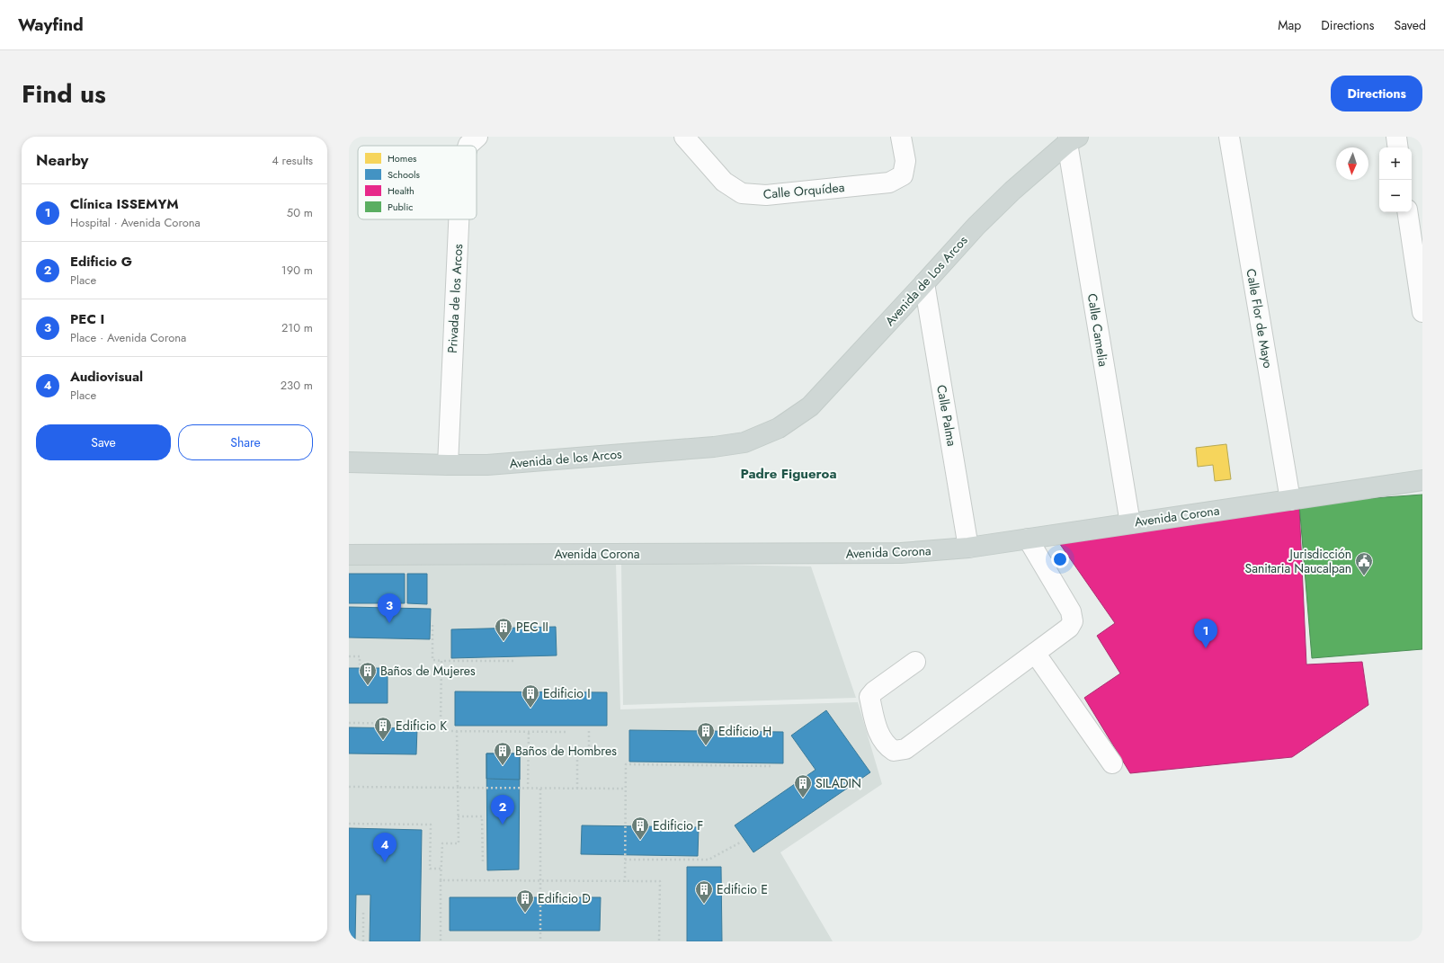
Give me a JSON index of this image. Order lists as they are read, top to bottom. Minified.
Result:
{"streets":{"main road":["Avenida de Los Arcos","Avenida de los Arcos","Avenida Corona"],"street":["Calle Orquídea","Privada de los Arcos","Calle Flor de Mayo","Calle Camelia","Calle Palma"]},"crossings":[["Avenida de Los Arcos","Calle Camelia"],["Avenida de Los Arcos","Calle Palma"],["Avenida de Los Arcos","Avenida de los Arcos"],["Privada de los Arcos","Avenida de los Arcos"],["Calle Flor de Mayo","Avenida Corona"],["Calle Camelia","Avenida Corona"],["Calle Palma","Avenida Corona"]],"districts":["Padre Figueroa"],"places":{"public building":["Jurisdicción Sanitaria Naucalpan"],"building":["PEC II","Baños de Mujeres","Edificio I","Edificio K","Edificio H","Baños de Hombres","SILADIN","Edificio F","Edificio E","Edificio D"]},"legend":["Homes","Schools","Health","Public"],"north":"bottom","page":{"header":"Wayfind","nav":["Map","Directions","Saved"],"title":"Find us","buttons":["Directions",["Save","Share"]],"heading":["Nearby","4 results"],"map_buttons":["+","−"],"list":[{"mark":"1","name":"Clínica ISSEMYM","note":"Hospital · Avenida Corona","value":"50 m"},{"mark":"2","name":"Edificio G","note":"Place","value":"190 m"},{"mark":"3","name":"PEC I","note":"Place · Avenida Corona","value":"210 m"},{"mark":"4","name":"Audiovisual","note":"Place","value":"230 m"}],"pins":["3","1","2","4"]}}
